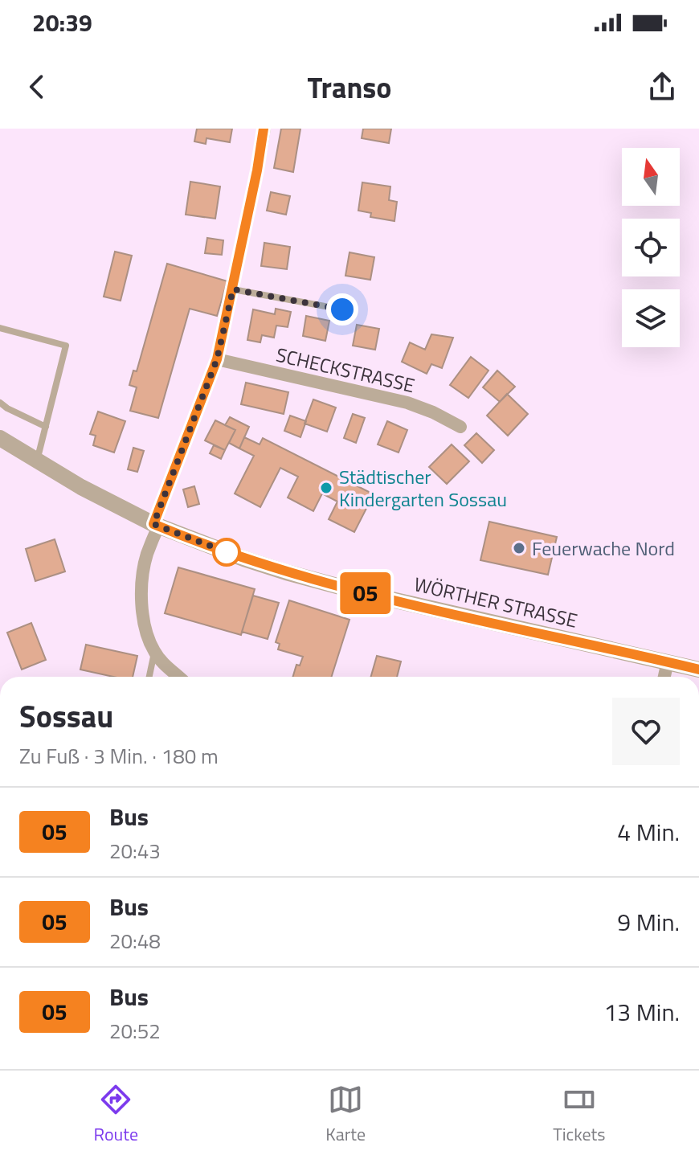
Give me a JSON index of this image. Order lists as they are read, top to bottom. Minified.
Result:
{"streets":{"street":["SCHECKSTRASSE","WÖRTHER STRASSE"]},"places":["Städtischer Kindergarten Sossau","Feuerwache Nord"],"lines":["bus line 05"],"north":"top","page":{"status":"20:39","header":"Transo","on_map":"05","heading":["Sossau","Zu Fuß · 3 Min. · 180 m"],"list":[{"mark":"05","name":"Bus","note":"20:43","value":"4 Min."},{"mark":"05","name":"Bus","note":"20:48","value":"9 Min."},{"mark":"05","name":"Bus","note":"20:52","value":"13 Min."}],"tabs":["Route","Karte","Tickets"]}}
